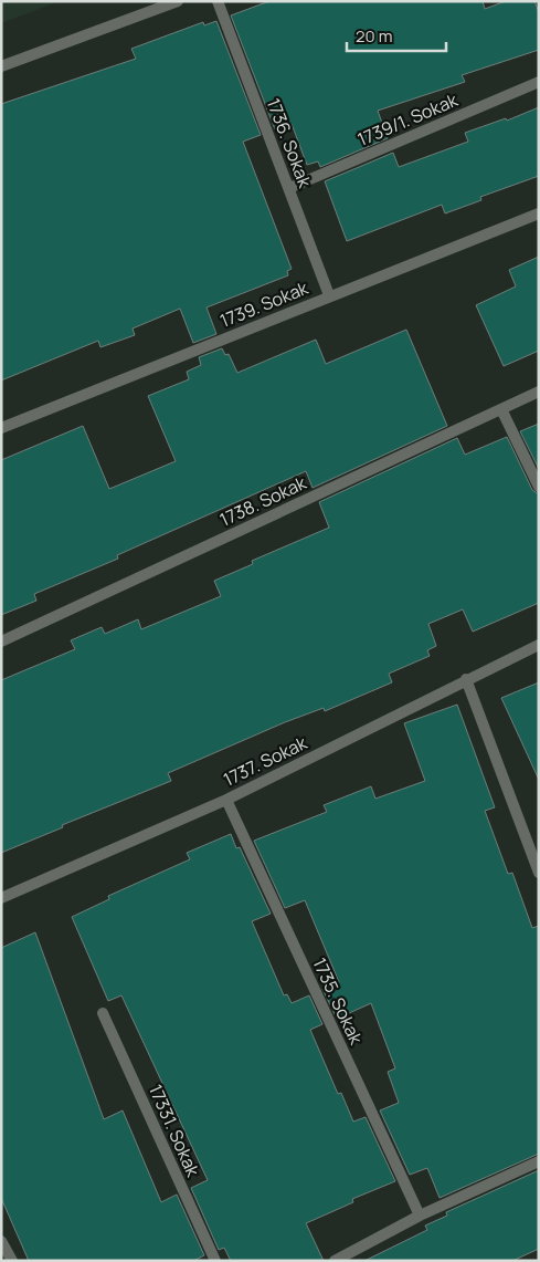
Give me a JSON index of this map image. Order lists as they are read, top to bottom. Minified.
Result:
{"streets":{"street":["1739/1. Sokak","1736. Sokak","1739. Sokak","1738. Sokak","1737. Sokak","1735. Sokak","17331. Sokak"]},"crossings":[["1739/1. Sokak","1736. Sokak"],["1736. Sokak","1739. Sokak"],["1737. Sokak","1735. Sokak"]],"scale_bar":"20 m"}
